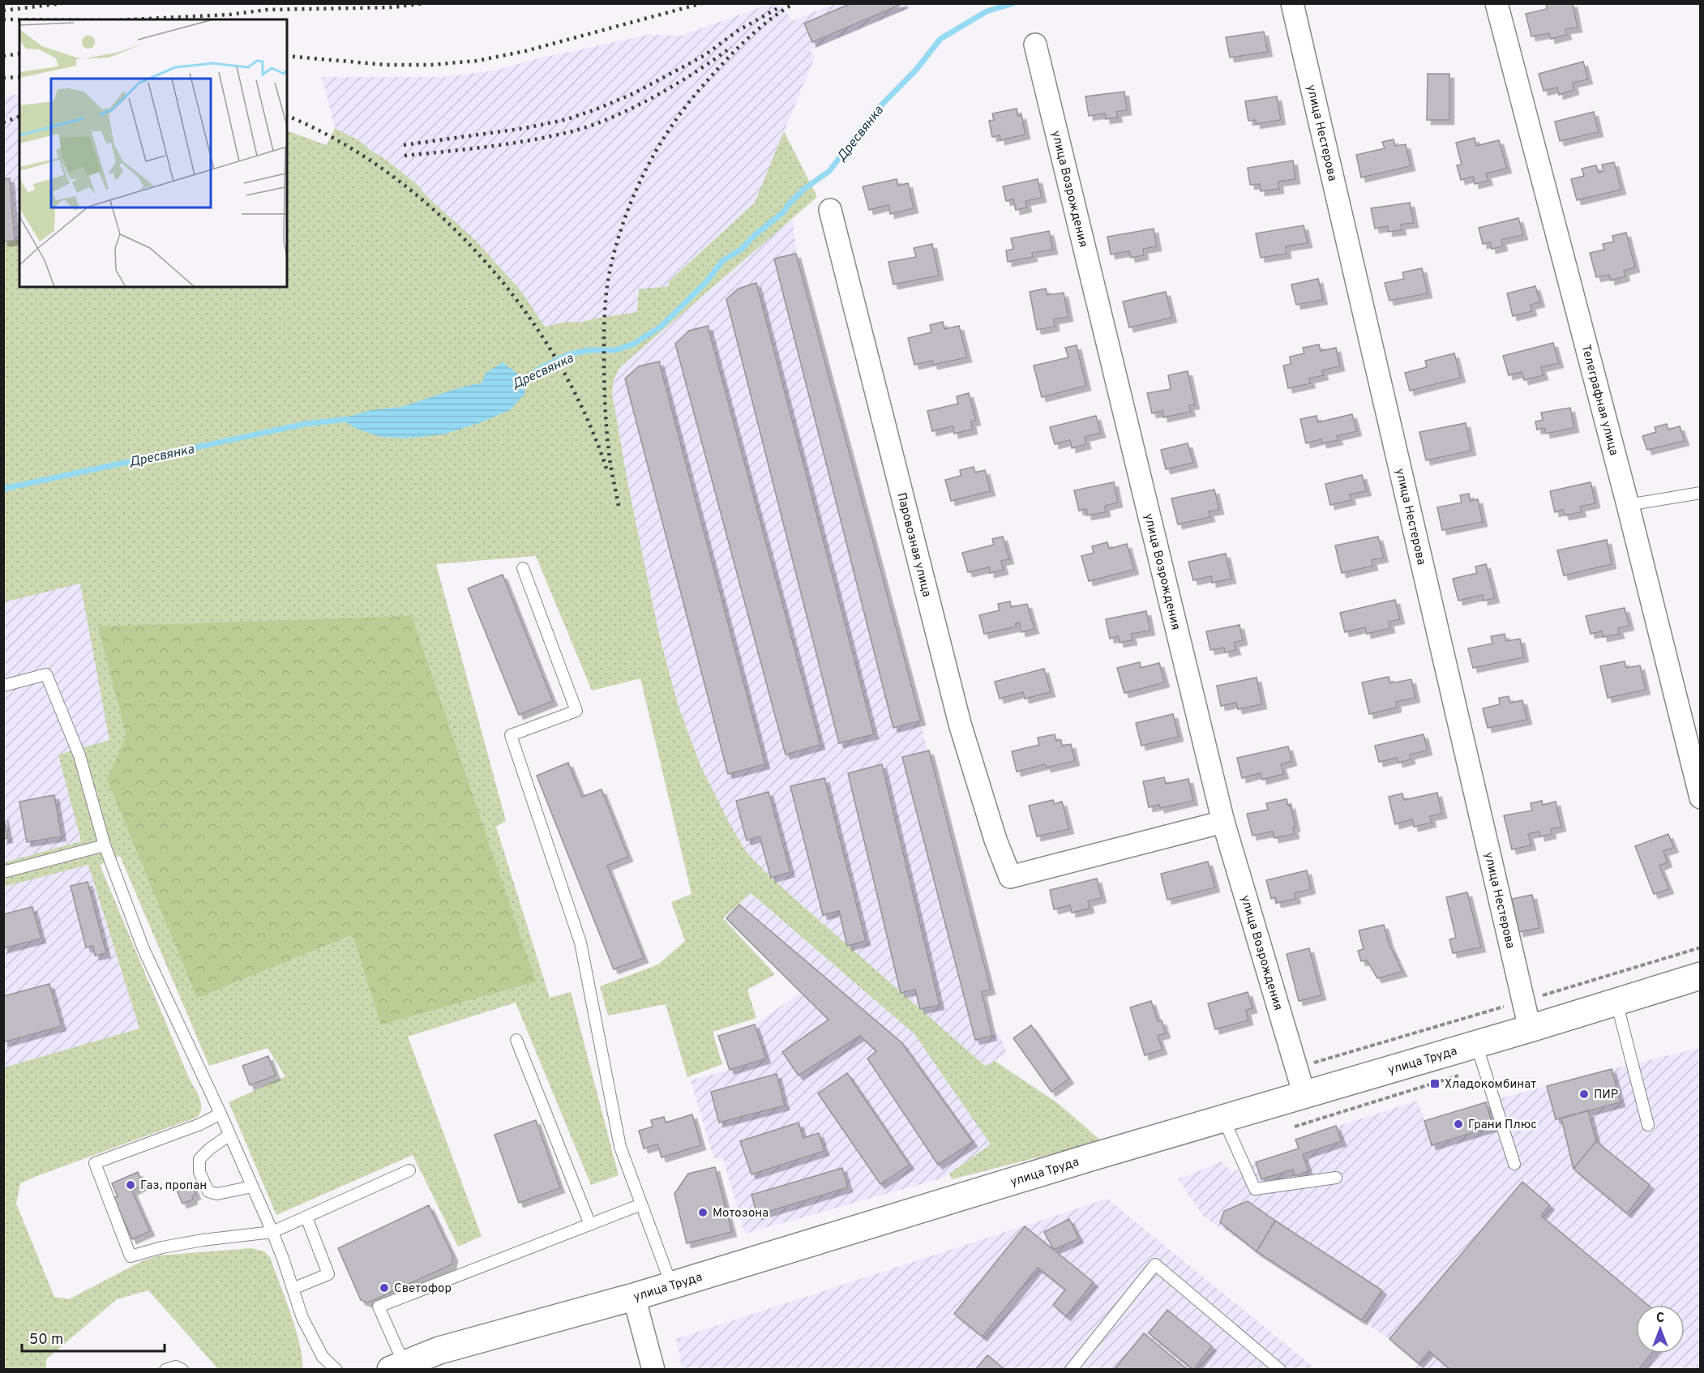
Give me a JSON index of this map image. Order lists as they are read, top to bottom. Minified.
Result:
{"streets":{"street":["улица Нестерова","улица Возрождения","Телеграфная улица","Паровозная улица","улица Труда"]},"crossings":[["улица Нестерова","улица Труда"],["улица Возрождения","Паровозная улица"],["улица Возрождения","улица Труда"]],"water":["Дресвянка"],"places":{"transit":["Хладокомбинат"],"other":["ПИР","Грани Плюс","Газ, пропан","Мотозона","Светофор"]},"scale_bar":"50 m","north":"top"}
